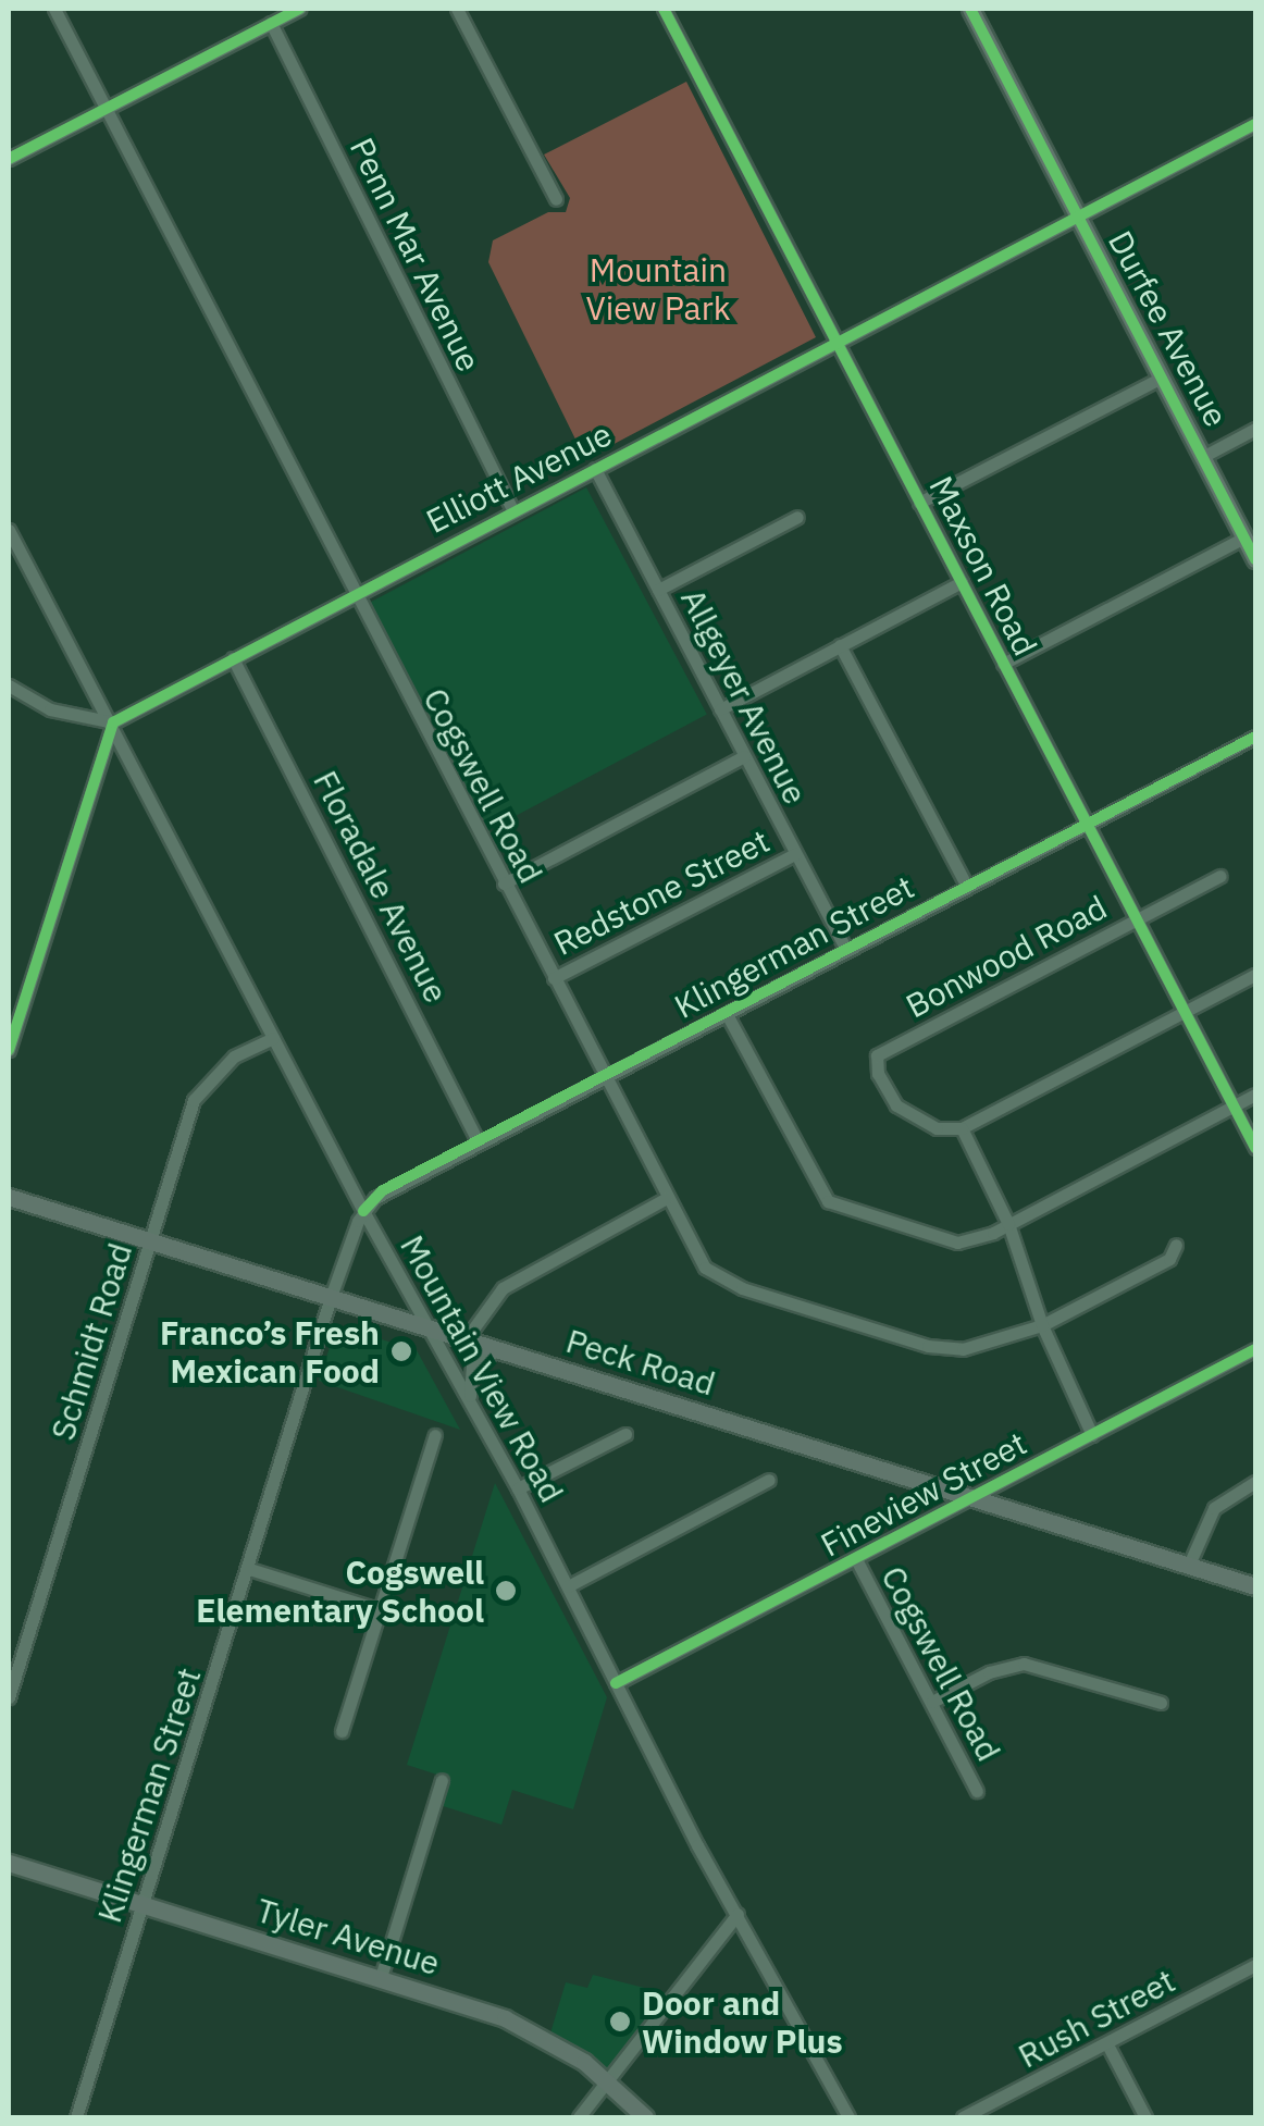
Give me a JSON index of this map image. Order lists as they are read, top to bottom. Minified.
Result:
{"streets":{"main road":["Durfee Avenue","Peck Road","Tyler Avenue"],"street":["Penn Mar Avenue","Elliott Avenue","Maxson Road","Allgeyer Avenue","Cogswell Road","Floradale Avenue","Redstone Street","Klingerman Street","Bonwood Road","Schmidt Road","Mountain View Road","Fineview Street","Rush Street"]},"crossings":[["Penn Mar Avenue","Elliott Avenue"],["Durfee Avenue","Elliott Avenue"],["Elliott Avenue","Maxson Road"],["Elliott Avenue","Allgeyer Avenue"],["Elliott Avenue","Cogswell Road"],["Elliott Avenue","Floradale Avenue"],["Elliott Avenue","Mountain View Road"],["Maxson Road","Klingerman Street"],["Maxson Road","Bonwood Road"],["Allgeyer Avenue","Redstone Street"],["Allgeyer Avenue","Klingerman Street"],["Cogswell Road","Redstone Street"],["Cogswell Road","Klingerman Street"],["Cogswell Road","Fineview Street"],["Floradale Avenue","Klingerman Street"],["Klingerman Street","Peck Road"],["Klingerman Street","Mountain View Road"],["Klingerman Street","Tyler Avenue"],["Schmidt Road","Peck Road"],["Schmidt Road","Mountain View Road"],["Peck Road","Mountain View Road"],["Peck Road","Fineview Street"],["Mountain View Road","Fineview Street"]],"parks":["Mountain View Park"],"places":["Franco’s Fresh Mexican Food","Cogswell Elementary School","Door and Window Plus"]}
